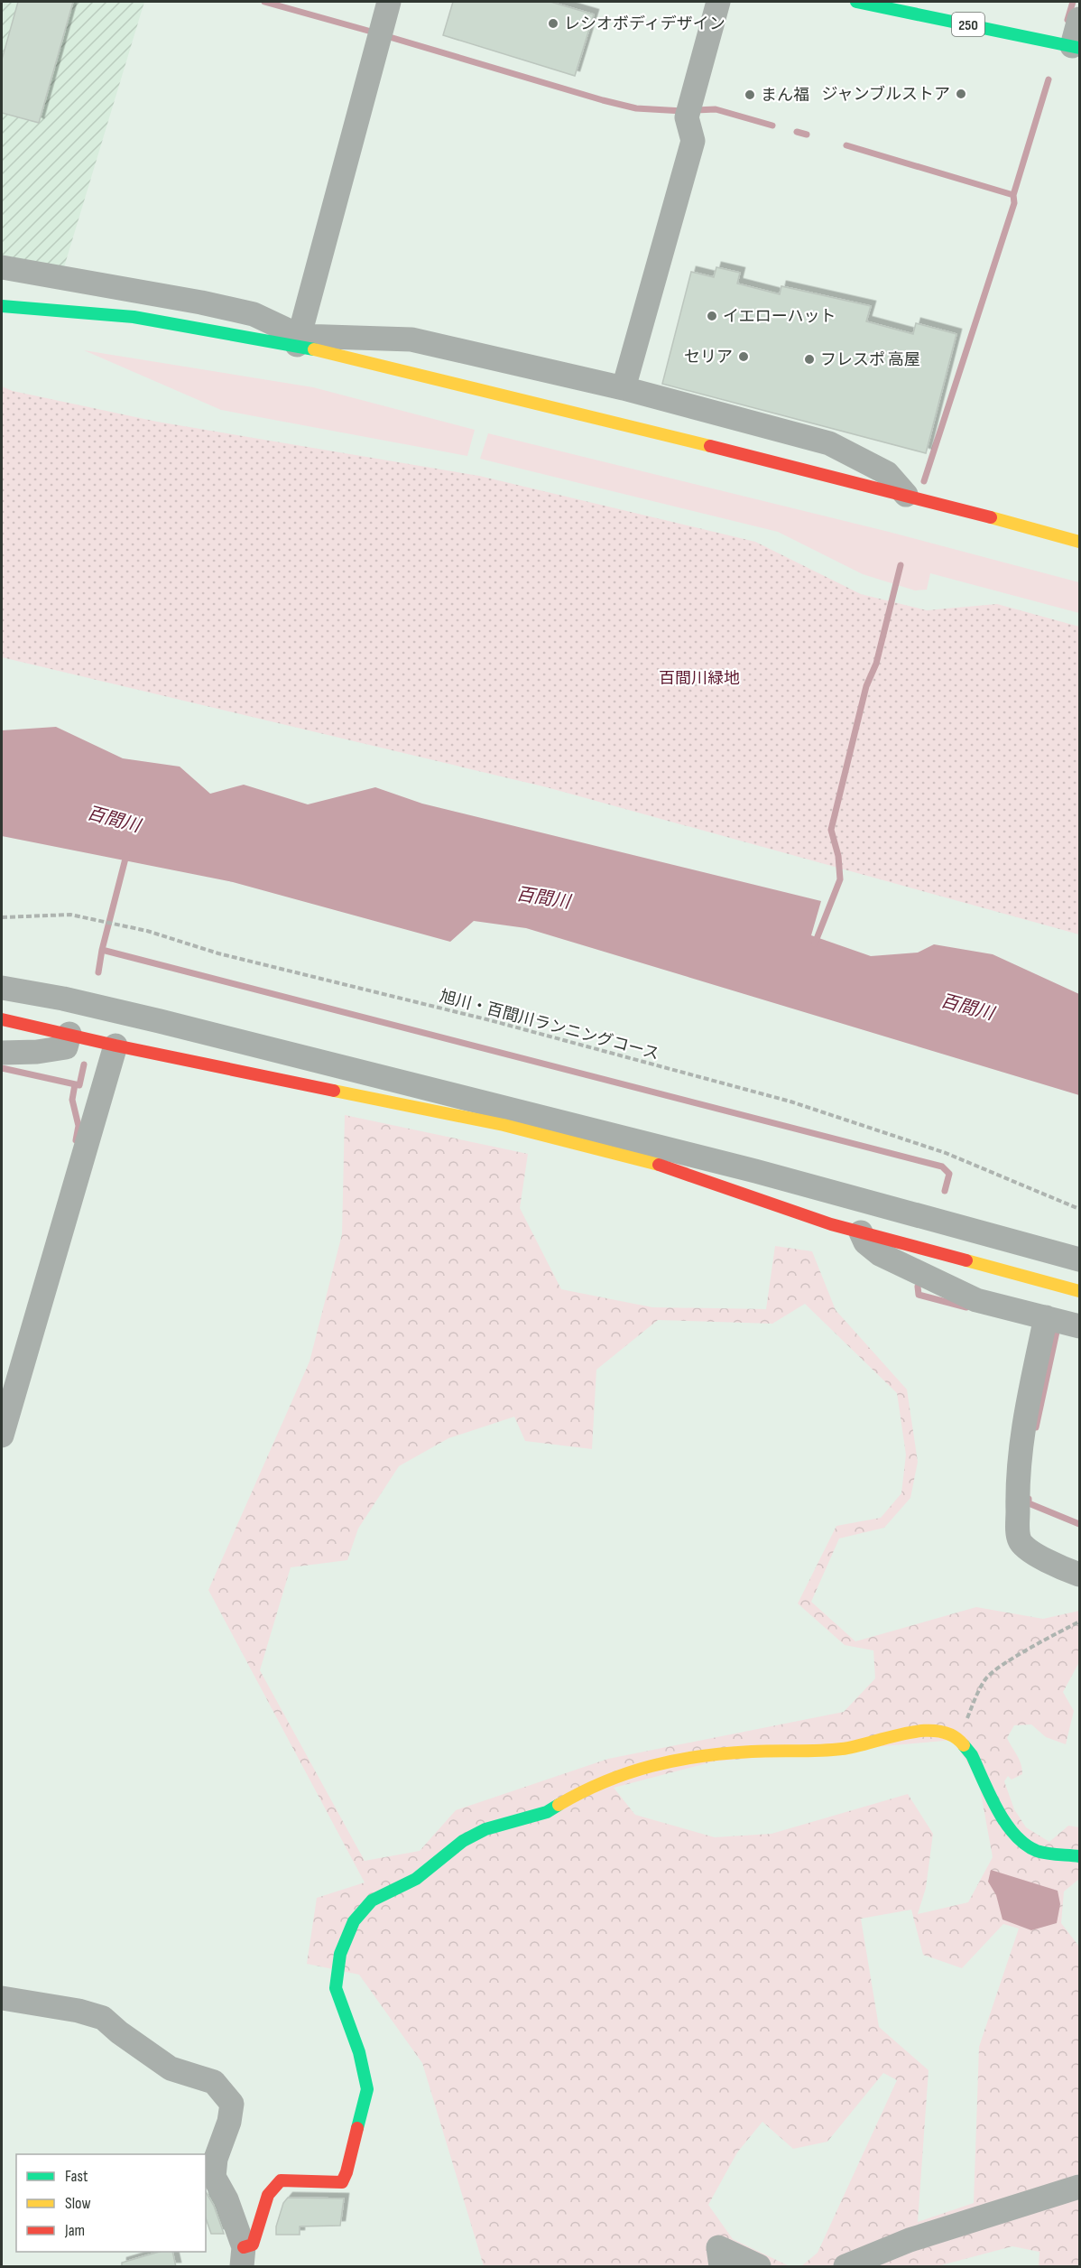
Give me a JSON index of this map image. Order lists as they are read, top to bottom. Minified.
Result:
{"streets":{"main road":["250"],"path":["旭川・百間川ランニングコース"]},"water":["百間川"],"parks":["百間川緑地"],"places":["レシオボディデザイン","ジャンブルストア","まん福","イエローハット","セリア","フレスポ 高屋"],"legend":["Fast","Slow","Jam"]}
